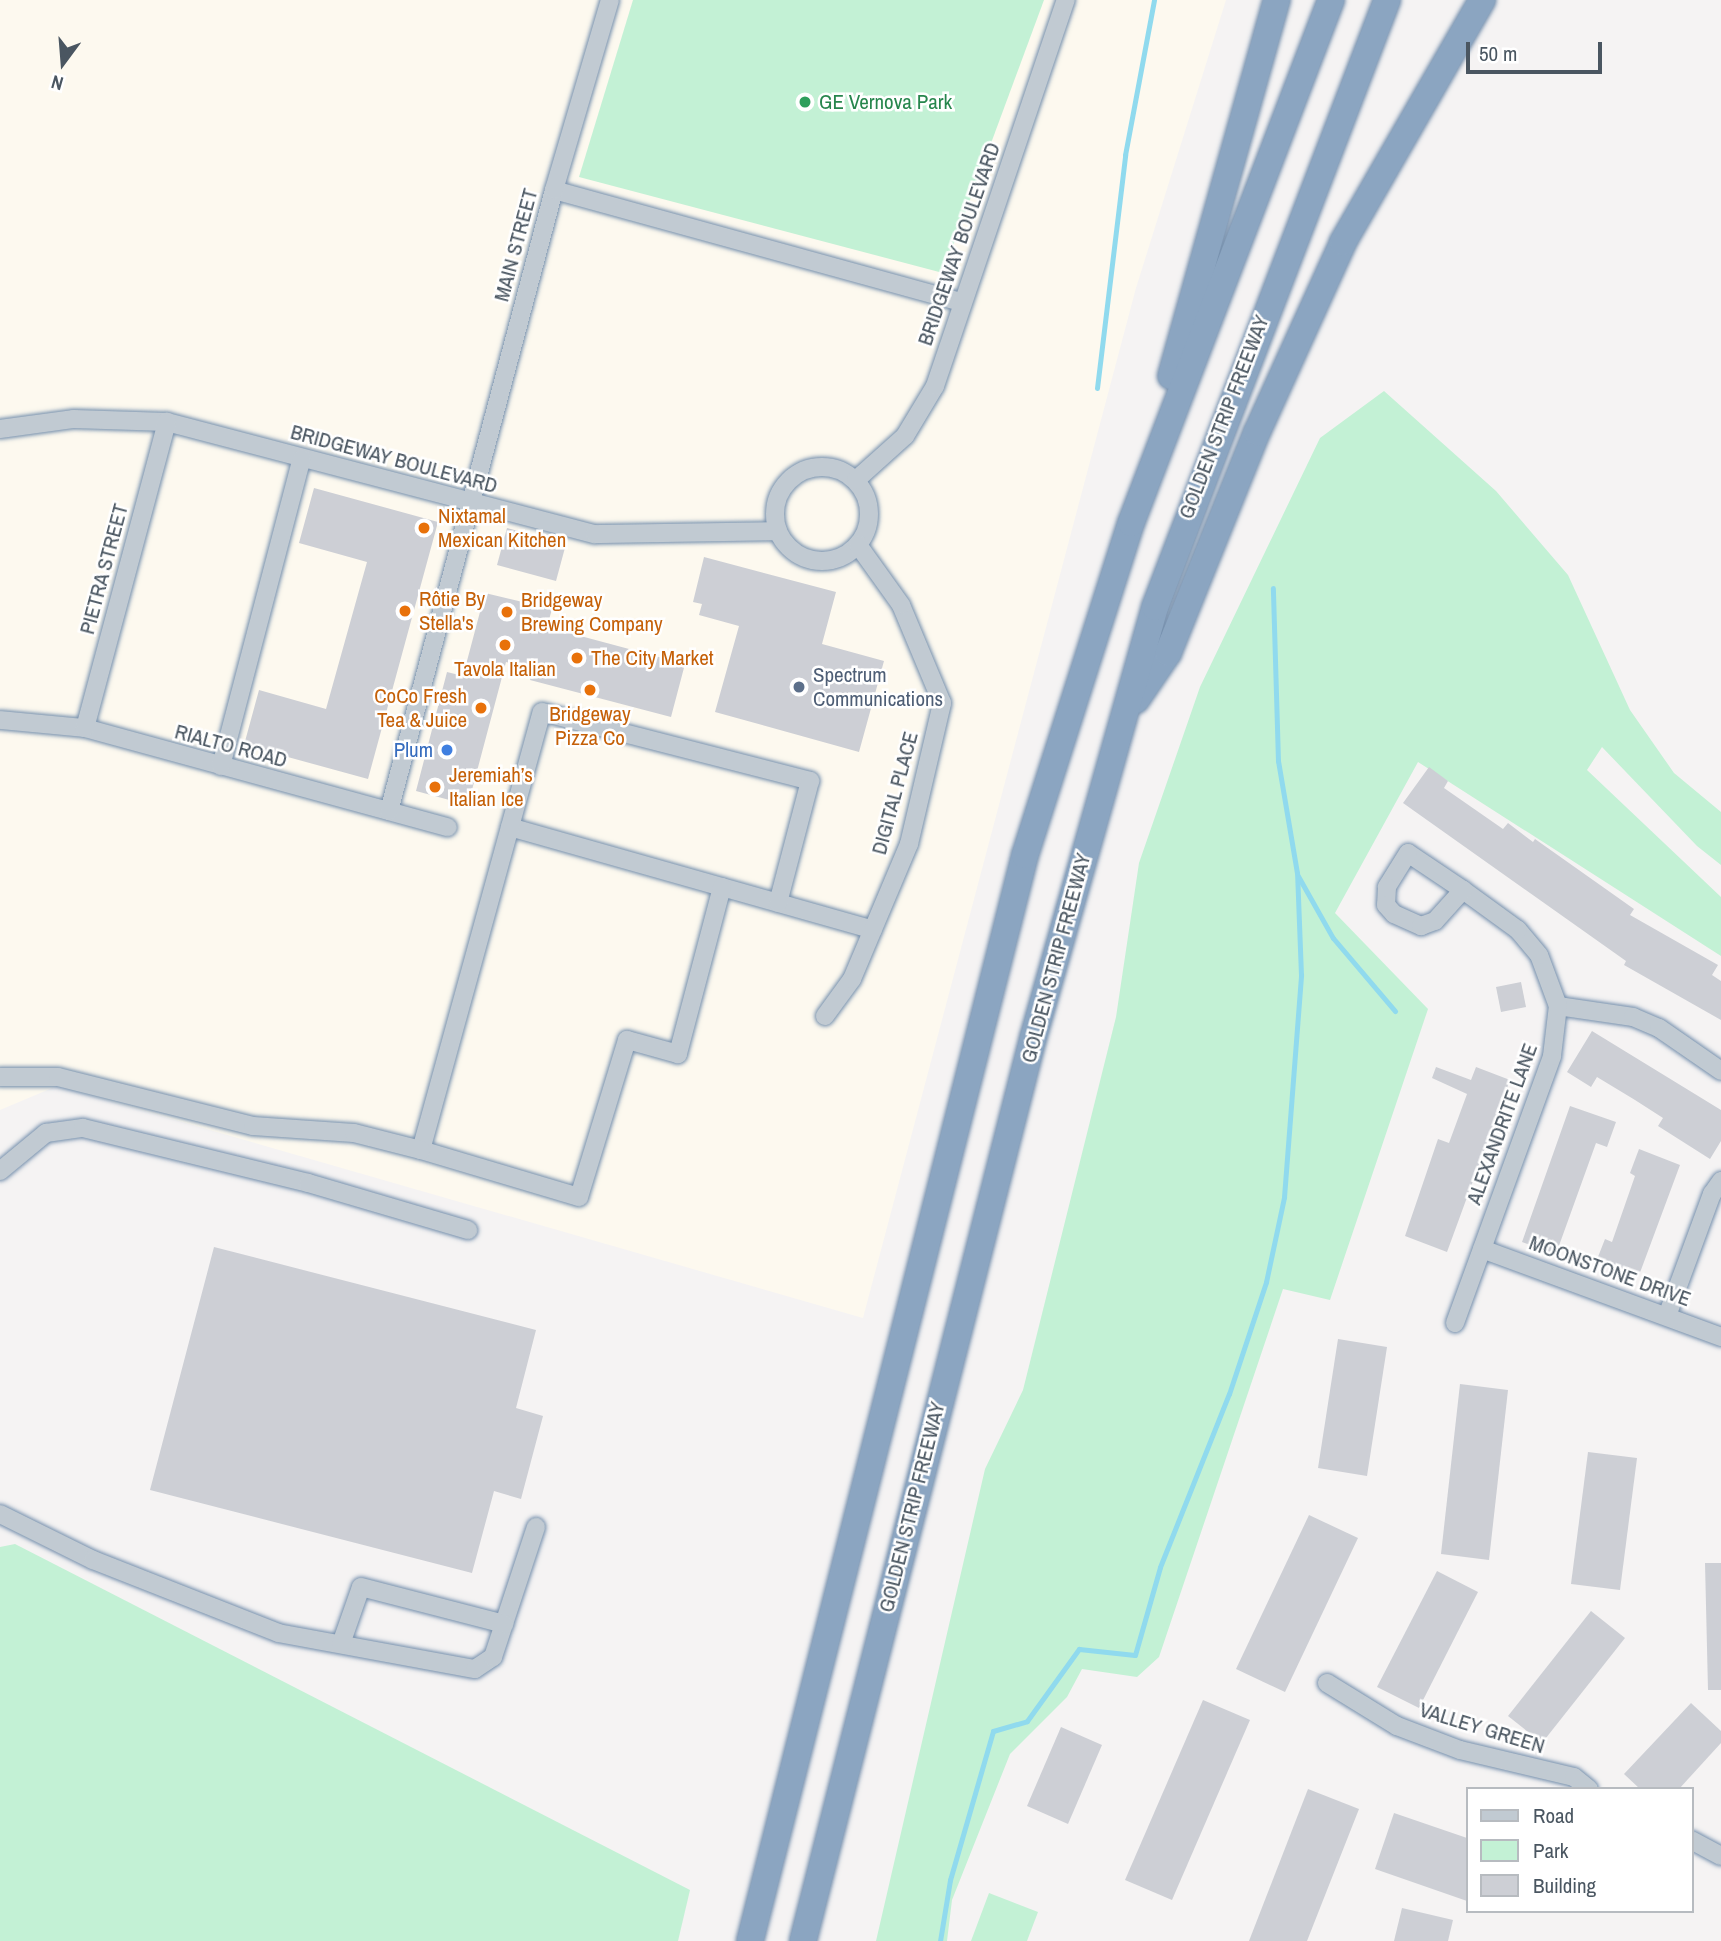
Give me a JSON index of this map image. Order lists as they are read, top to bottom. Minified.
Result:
{"streets":{"highway":["GOLDEN STRIP FREEWAY"],"street":["BRIDGEWAY BOULEVARD","MAIN STREET","PIETRA STREET","RIALTO ROAD","DIGITAL PLACE","ALEXANDRITE LANE","MOONSTONE DRIVE","VALLEY GREEN"]},"crossings":[["BRIDGEWAY BOULEVARD","MAIN STREET"],["BRIDGEWAY BOULEVARD","PIETRA STREET"],["BRIDGEWAY BOULEVARD","DIGITAL PLACE"],["MAIN STREET","RIALTO ROAD"],["PIETRA STREET","RIALTO ROAD"],["ALEXANDRITE LANE","MOONSTONE DRIVE"]],"places":["GE Vernova Park","Nixtamal Mexican Kitchen","Rôtie By Stella's","Bridgeway Brewing Company","Tavola Italian","The City Market","Spectrum Communications","Bridgeway Pizza Co","CoCo Fresh Tea & Juice","Plum","Jeremiah’s Italian Ice"],"legend":["Road","Park","Building"],"scale_bar":"50 m","north":"bottom"}
